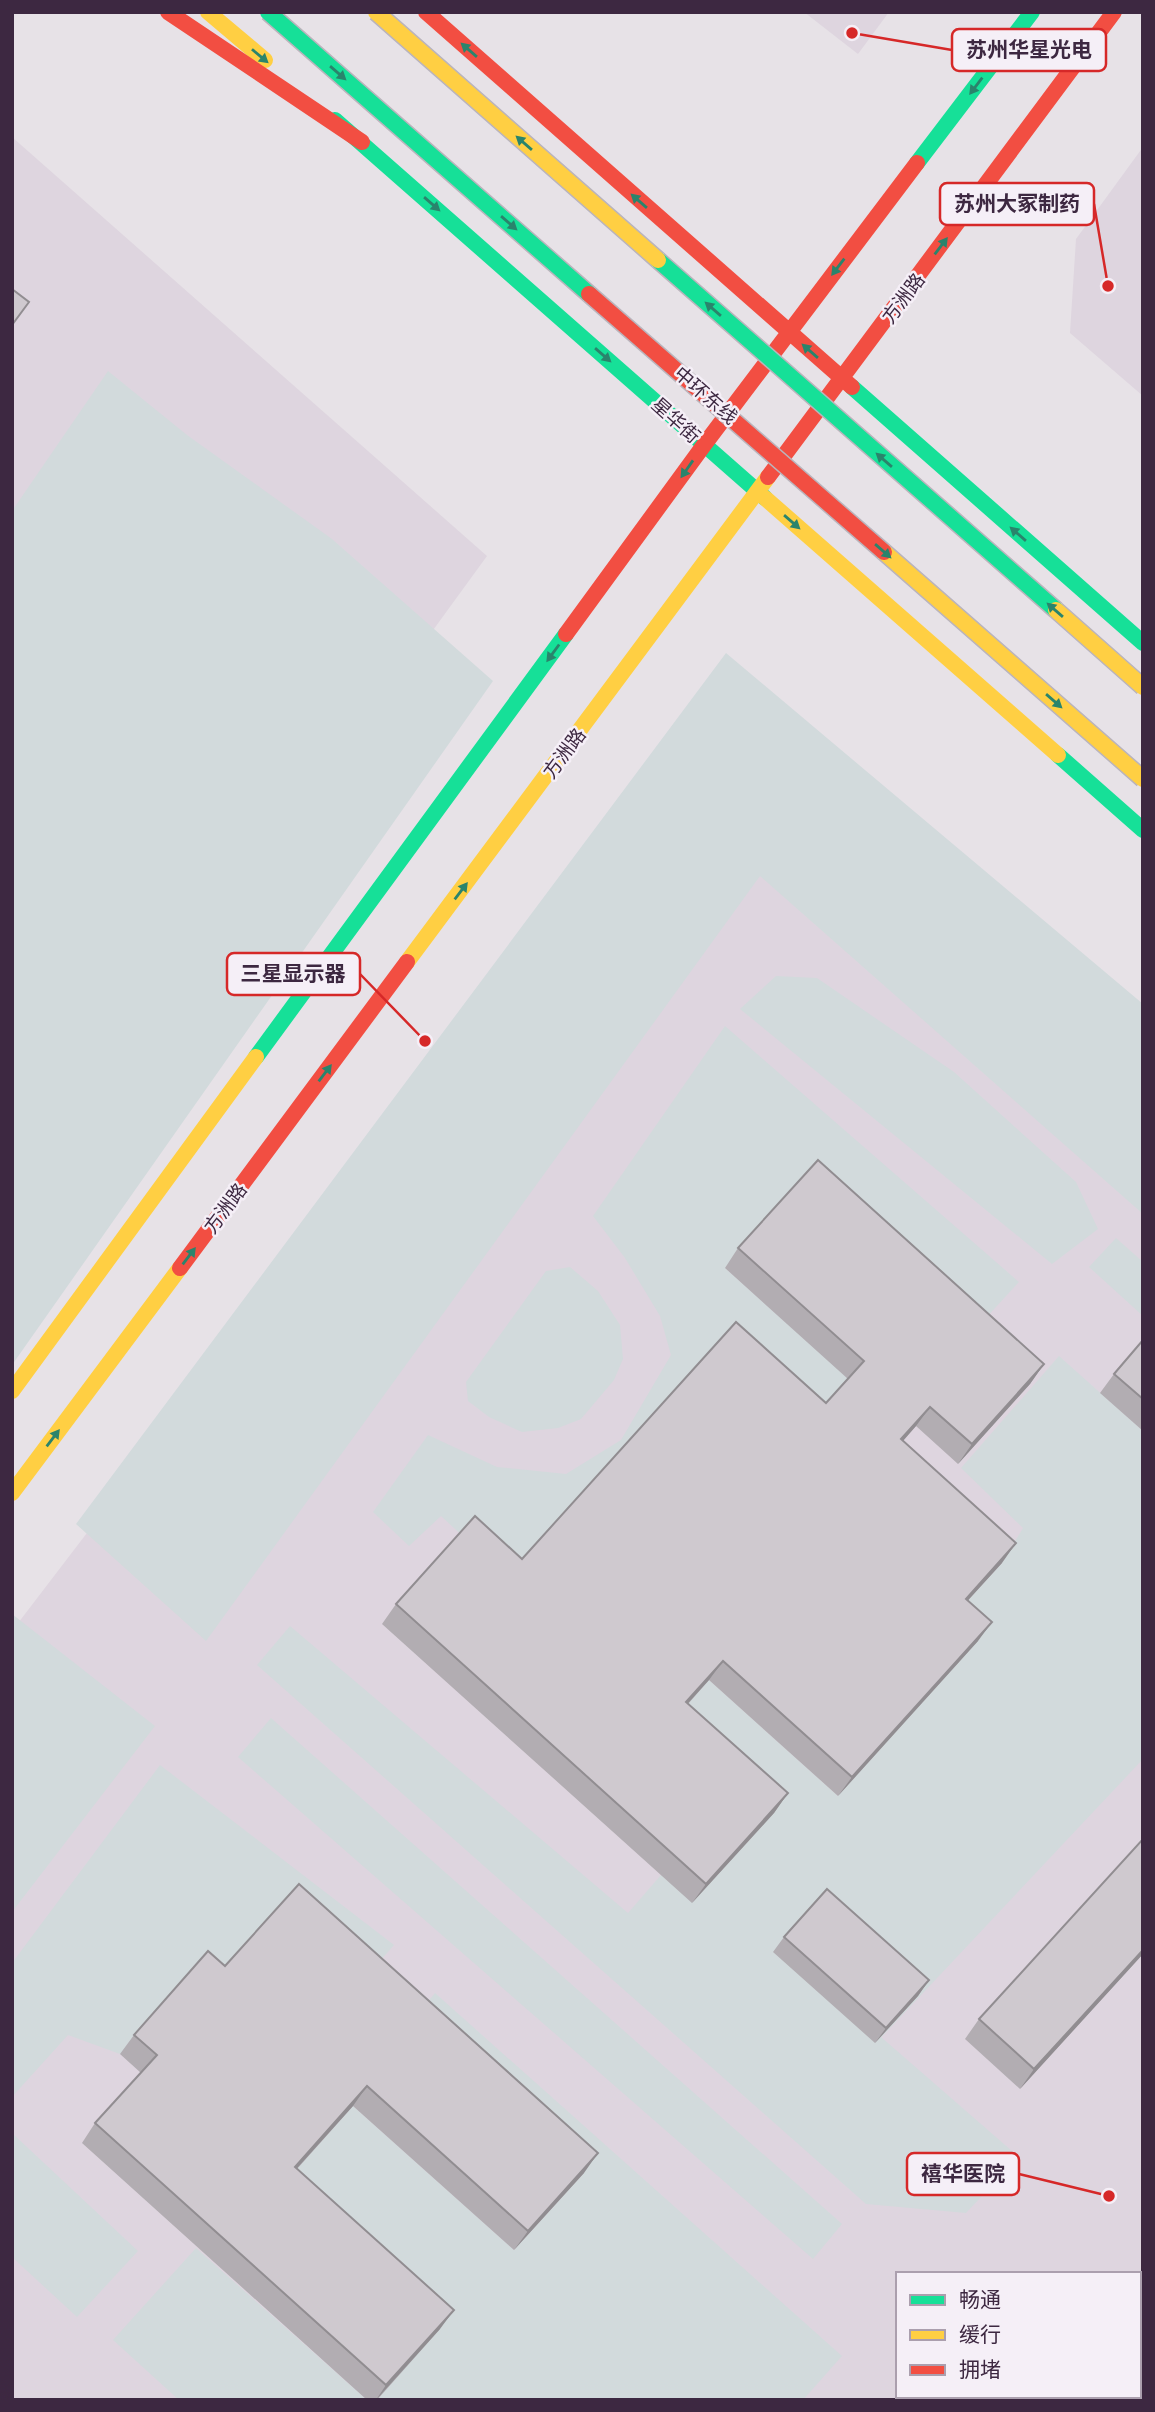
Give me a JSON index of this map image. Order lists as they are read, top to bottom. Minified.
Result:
{"streets":{"main road":["方洲路","中环东线","星华街"]},"crossings":[["方洲路","星华街"]],"places":["苏州华星光电","苏州大冢制药","三星显示器","禧华医院"],"legend":["畅通","缓行","拥堵"]}
